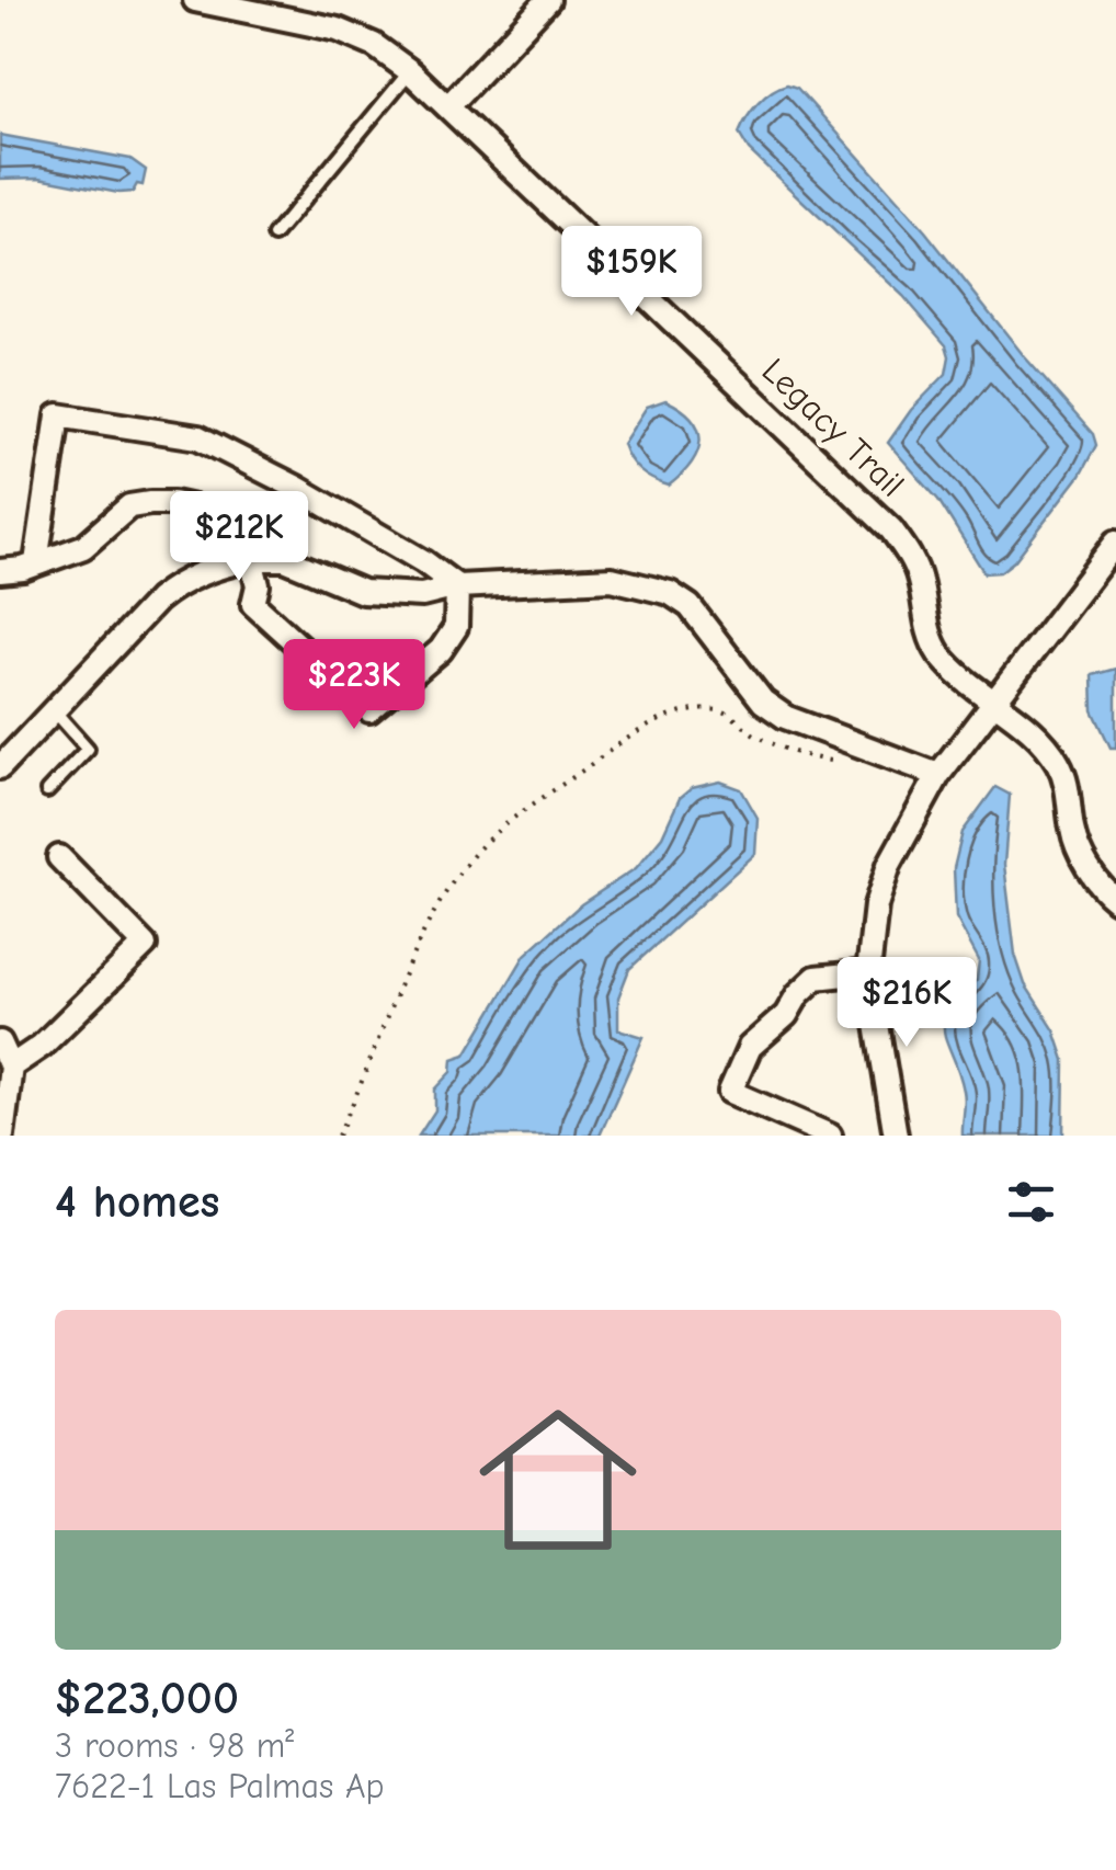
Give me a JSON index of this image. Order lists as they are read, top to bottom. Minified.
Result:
{"streets":{"street":["Legacy Trail"]},"page":{"price":["$159K","$212K","$223K","$216K"],"heading":"4 homes","list":[{"name":"$223,000","note":"3 rooms · 98 m² · 7622-1 Las Palmas Ap"}]}}
